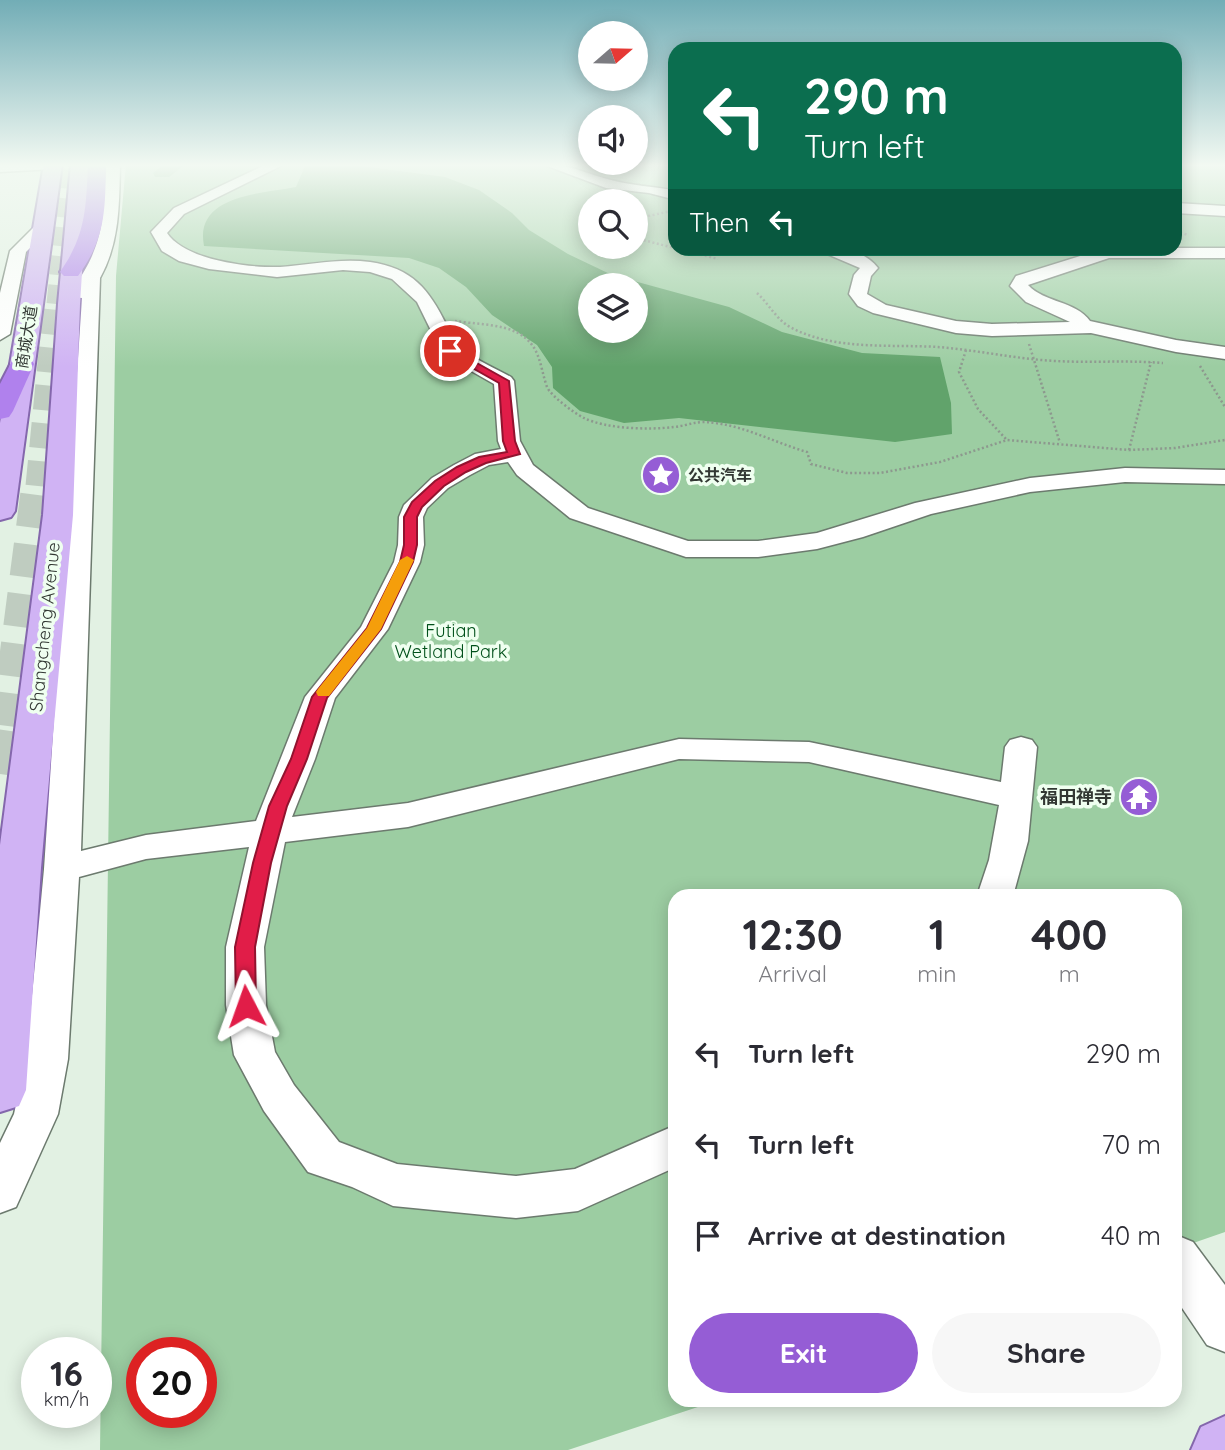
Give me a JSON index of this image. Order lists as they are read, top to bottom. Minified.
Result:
{"streets":{"main road":["商城大道","Shangcheng Avenue"]},"parks":["Futian Wetland Park"],"places":{"place":["公共汽车"],"temple":["福田禅寺"]},"north":"right","page":{"turn":["290 m","Turn left"],"then":"Then","eta":["12:30","Arrival","1","min","400","m"],"list":[{"name":"Turn left","value":"290 m"},{"name":"Turn left","value":"70 m"},{"name":"Arrive at destination","value":"40 m"}],"buttons":["Exit","Share"],"speed":"16 km/h","limit":"20"}}
